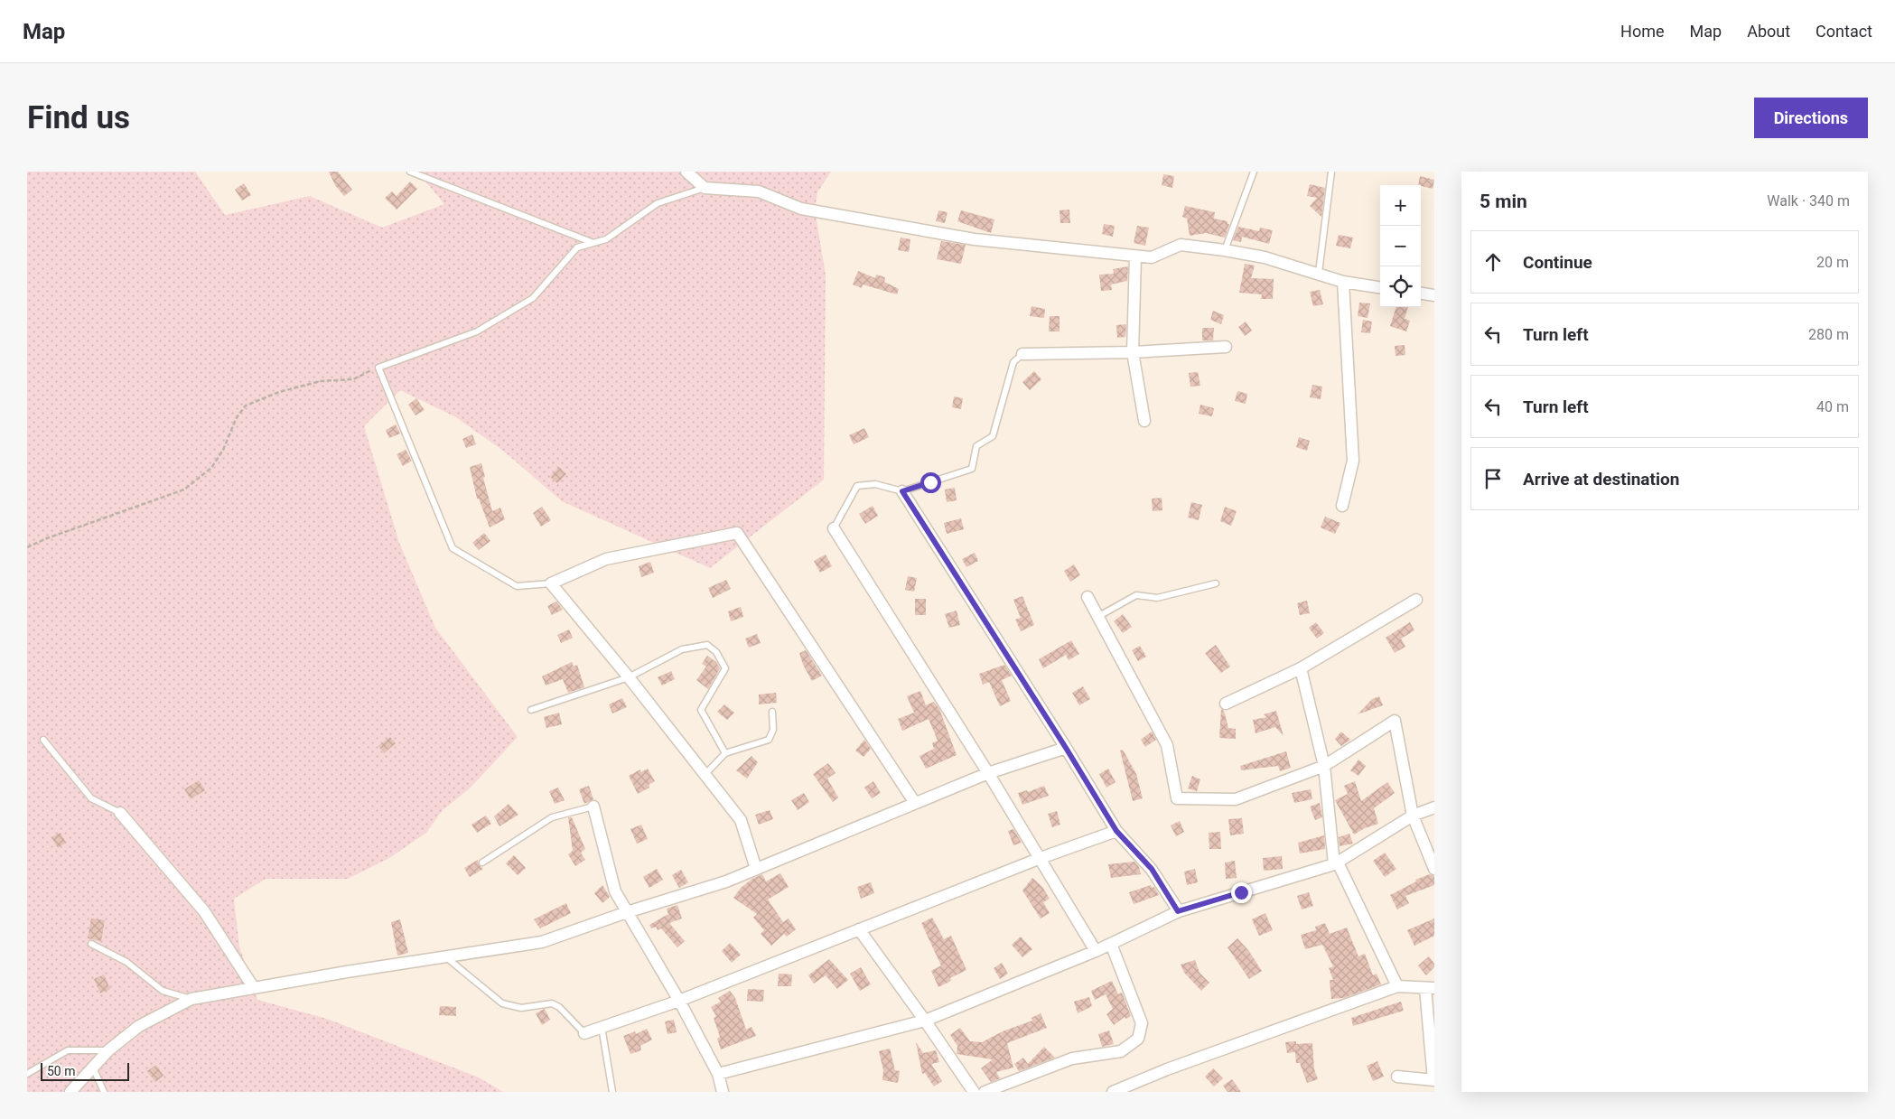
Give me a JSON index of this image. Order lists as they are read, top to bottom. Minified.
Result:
{"scale_bar":"50 m","page":{"header":"Map","nav":["Home","Map","About","Contact"],"buttons":"Directions","title":"Find us","heading":["5 min","Walk · 340 m"],"map_buttons":["+","−"],"list":[["Continue","20 m"],["Turn left","280 m"],["Turn left","40 m"],"Arrive at destination"],"scale":"50 m"}}
